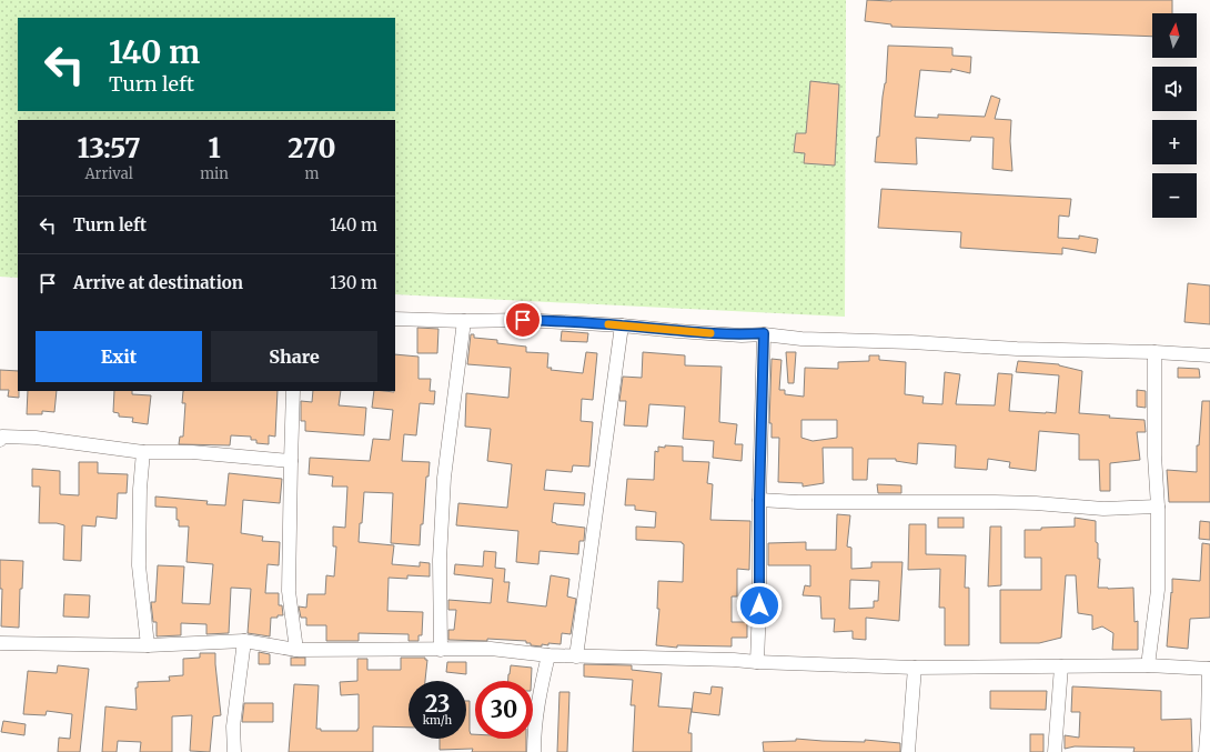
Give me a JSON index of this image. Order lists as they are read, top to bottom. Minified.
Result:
{"north":"top","page":{"map_buttons":["+","−"],"turn":["140 m","Turn left"],"eta":["13:57","Arrival","1","min","270","m"],"list":[{"name":"Turn left","value":"140 m"},{"name":"Arrive at destination","value":"130 m"}],"buttons":["Exit","Share"],"speed":"23 km/h","limit":"30"}}
